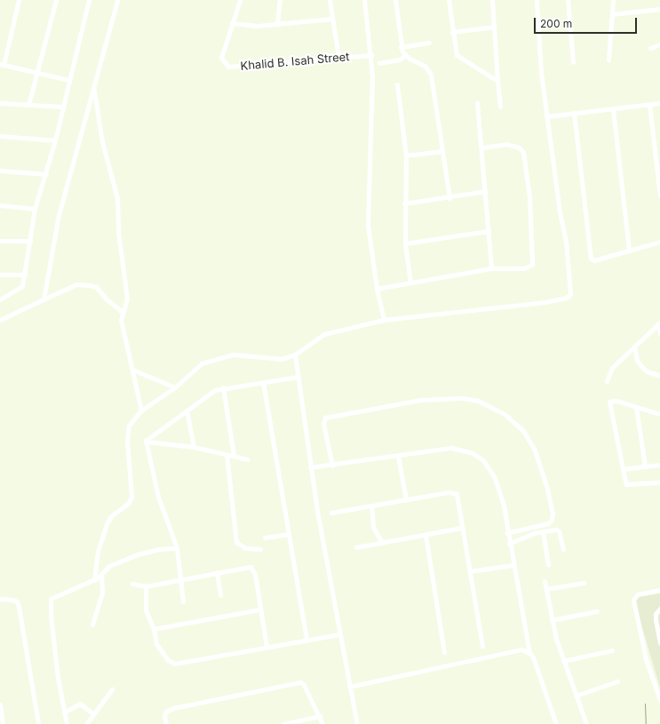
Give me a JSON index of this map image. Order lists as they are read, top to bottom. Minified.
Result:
{"streets":{"street":["Khalid B. Isah Street"]},"scale_bar":"200 m"}
